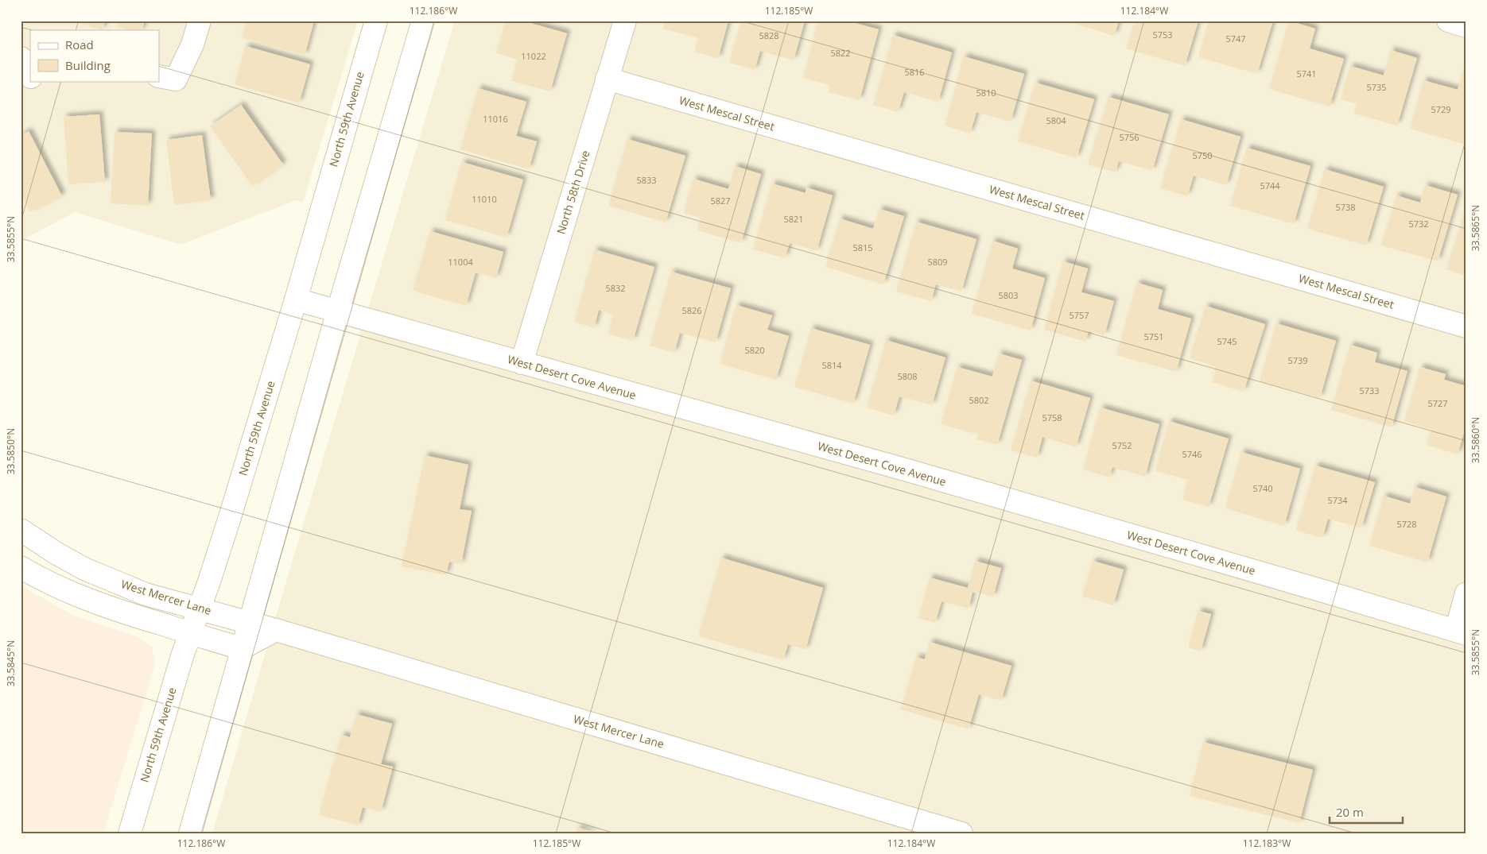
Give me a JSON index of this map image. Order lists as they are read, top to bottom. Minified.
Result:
{"streets":{"street":["West Mescal Street","North 59th Avenue","North 58th Drive","West Desert Cove Avenue","West Mercer Lane"]},"crossings":[["West Mescal Street","North 58th Drive"],["North 59th Avenue","West Desert Cove Avenue"],["North 59th Avenue","West Mercer Lane"],["North 58th Drive","West Desert Cove Avenue"]],"house_numbers":["5753","5828","5747","5822","11022","5816","5741","5735","5810","5729","11016","5804","5756","5750","5833","5744","11010","5827","5738","5821","5732","5815","11004","5809","5832","5803","5826","5757","5751","5745","5820","5739","5814","5808","5733","5802","5727","5758","5752","5746","5740","5734","5728"],"legend":["Road","Building"],"scale_bar":"20 m","coordinates":["112.186°W","112.185°W","112.184°W","33.5865°N","33.5855°N","33.5860°N","33.5850°N","33.5845°N","112.183°W"]}
